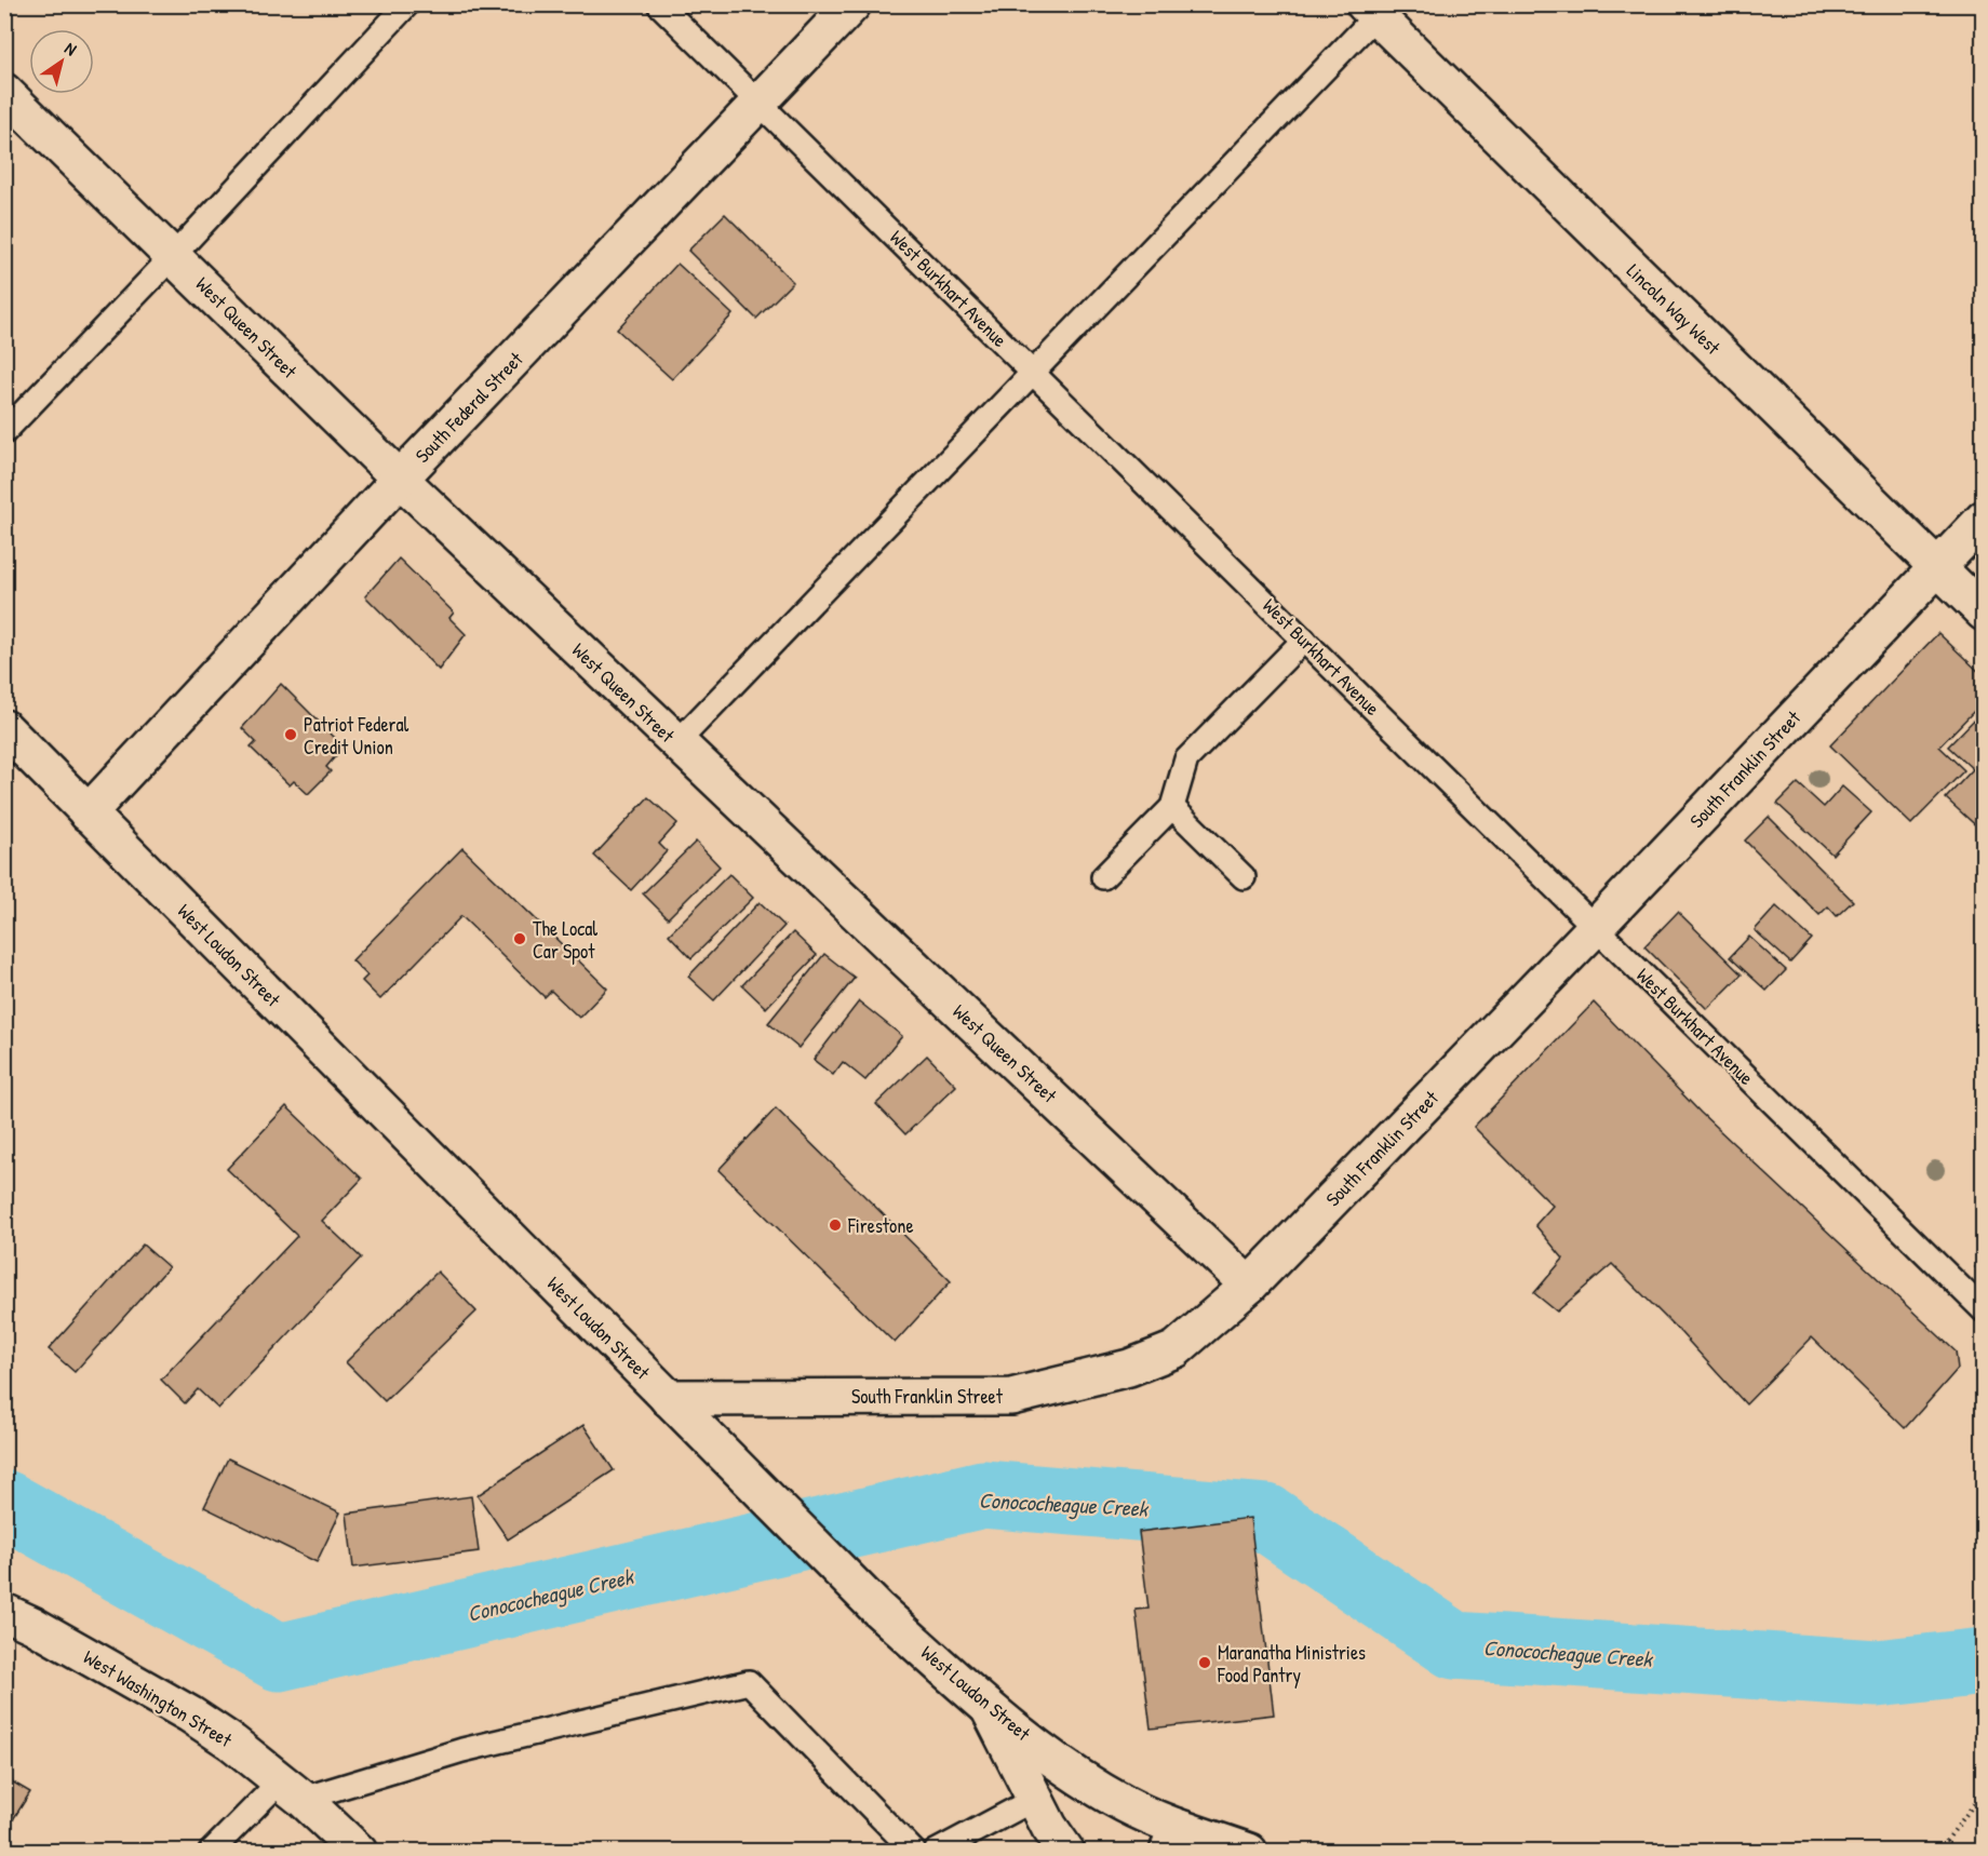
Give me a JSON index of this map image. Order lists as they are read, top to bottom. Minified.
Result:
{"streets":{"main road":["Lincoln Way West","West Queen Street","South Federal Street","South Franklin Street","West Loudon Street","West Washington Street"],"lane":["West Burkhart Avenue"]},"crossings":[["West Burkhart Avenue","South Federal Street"],["West Burkhart Avenue","South Franklin Street"],["Lincoln Way West","South Franklin Street"],["West Queen Street","South Federal Street"],["West Queen Street","South Franklin Street"],["South Federal Street","West Loudon Street"],["South Franklin Street","West Loudon Street"]],"water":["Conococheague Creek"],"places":["Patriot Federal Credit Union","The Local Car Spot","Firestone","Maranatha Ministries Food Pantry"],"north":"top right"}
